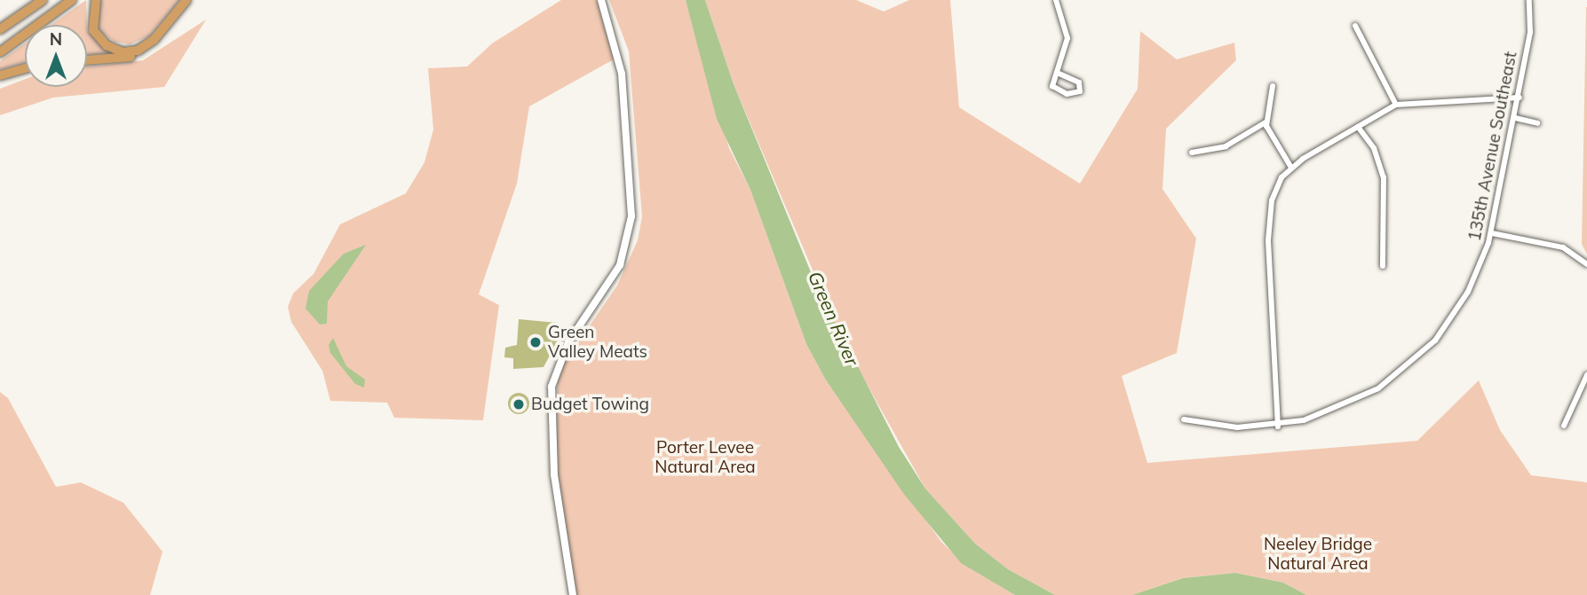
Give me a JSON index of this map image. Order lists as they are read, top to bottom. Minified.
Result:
{"streets":{"street":["135th Avenue Southeast"]},"water":["Green River"],"parks":["Porter Levee Natural Area","Neeley Bridge Natural Area"],"places":["Green Valley Meats","Budget Towing"],"north":"top"}
